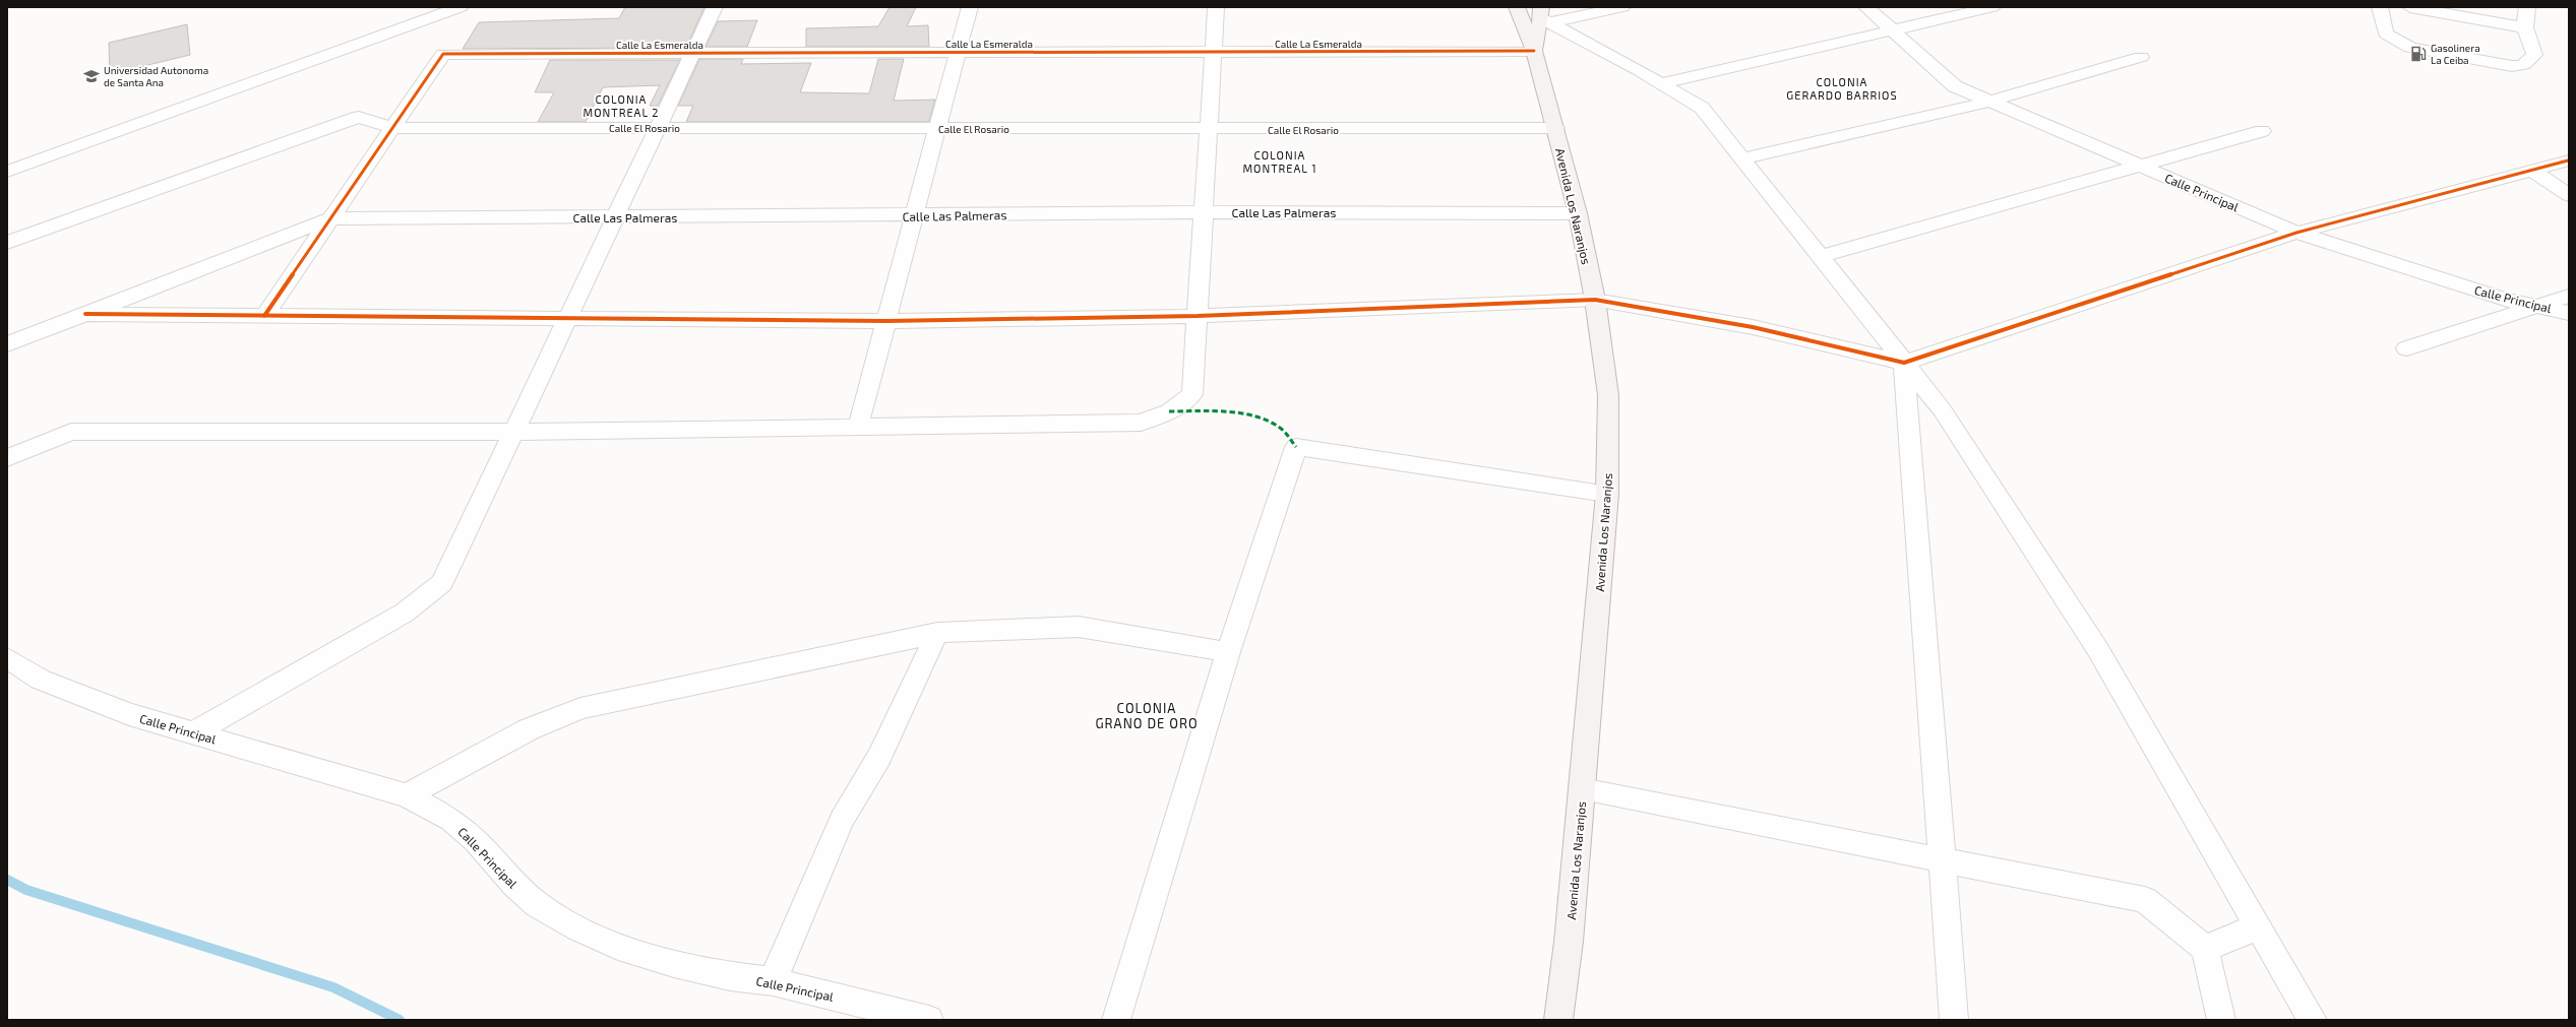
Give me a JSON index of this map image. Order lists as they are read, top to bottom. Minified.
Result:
{"streets":{"main road":["Avenida Los Naranjos"],"street":["Calle La Esmeralda","Calle El Rosario","Calle Principal","Calle Las Palmeras"]},"crossings":[["Calle La Esmeralda","Calle El Rosario"],["Calle La Esmeralda","Avenida Los Naranjos"],["Calle El Rosario","Avenida Los Naranjos"],["Avenida Los Naranjos","Calle Las Palmeras"]],"districts":["COLONIA GERARDO BARRIOS","COLONIA MONTREAL 2","COLONIA MONTREAL 1","COLONIA GRANO DE ORO"],"places":{"fuel station":["Gasolinera La Ceiba"],"school or university":["Universidad Autonoma de Santa Ana"]}}
